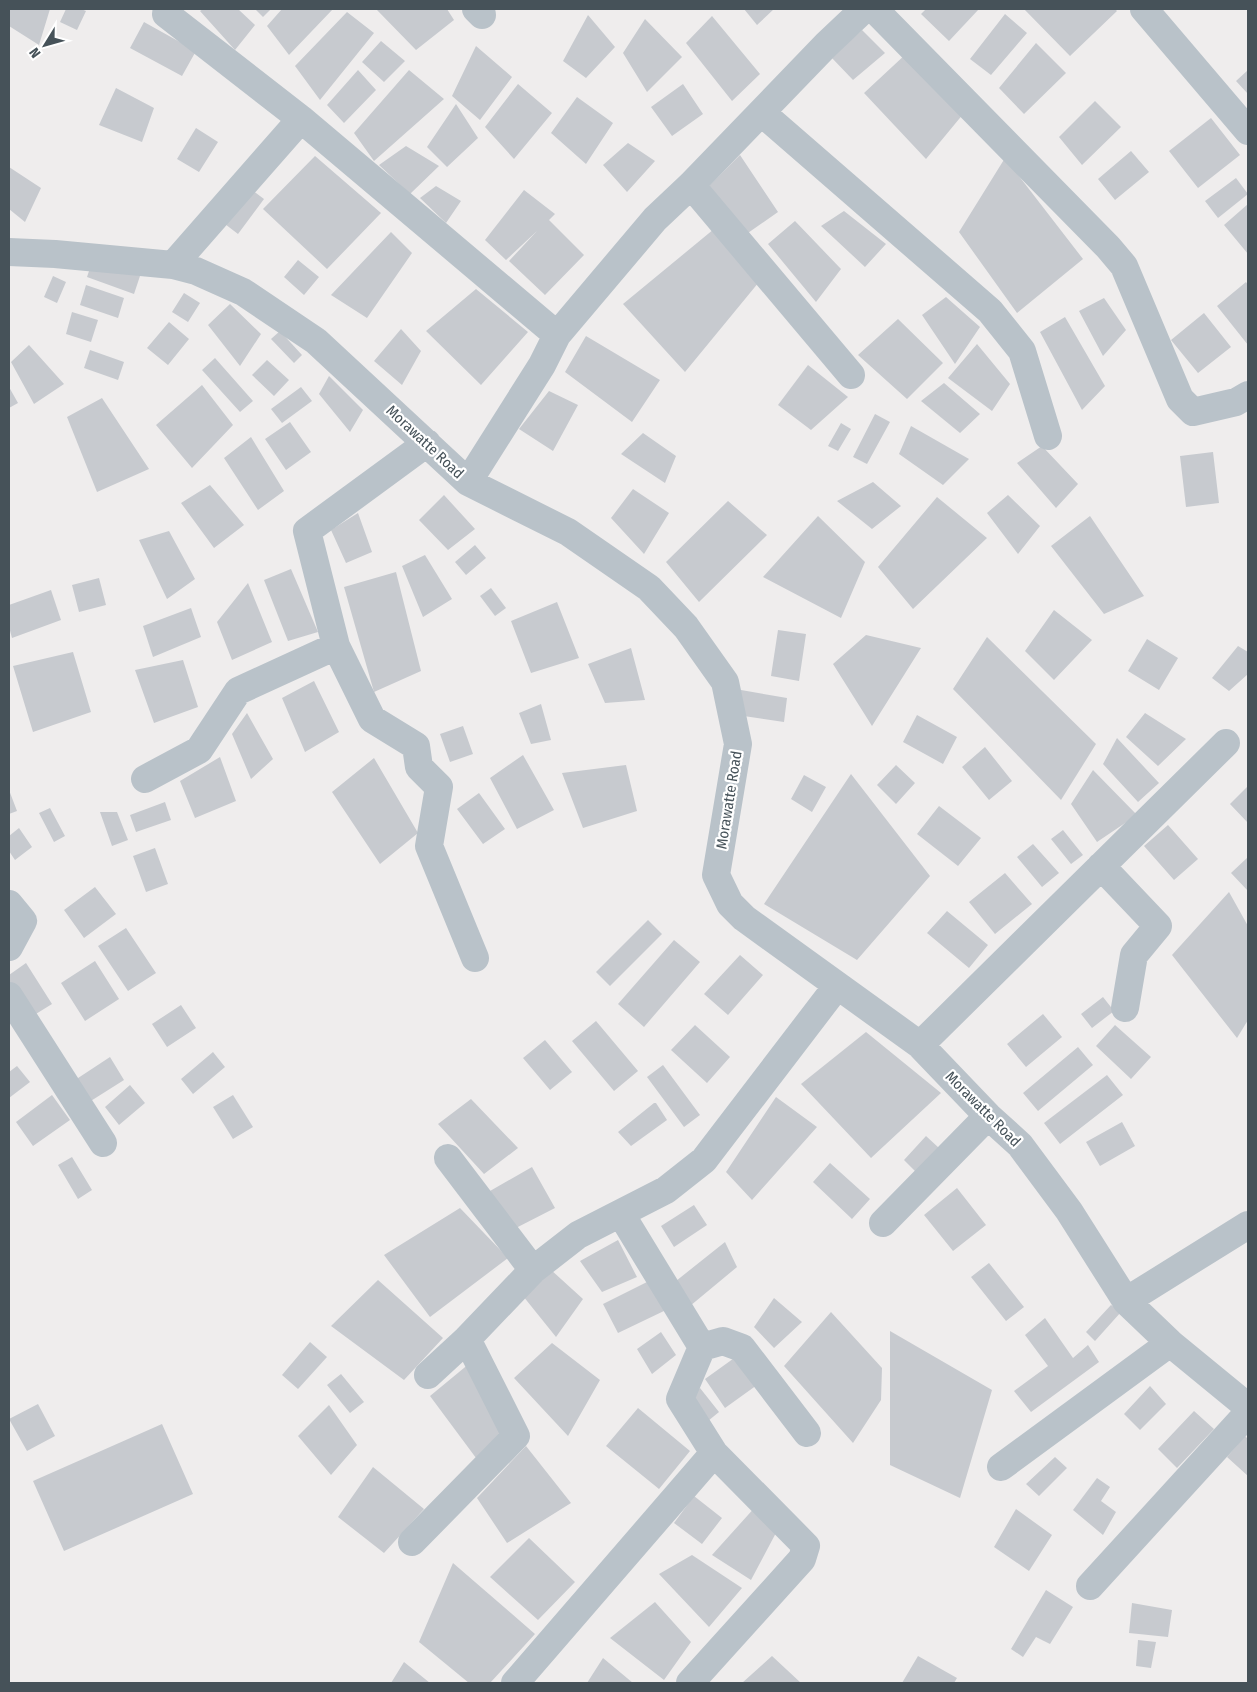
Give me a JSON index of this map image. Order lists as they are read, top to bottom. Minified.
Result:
{"streets":{"street":["Morawatte Road"]},"north":"bottom left"}
